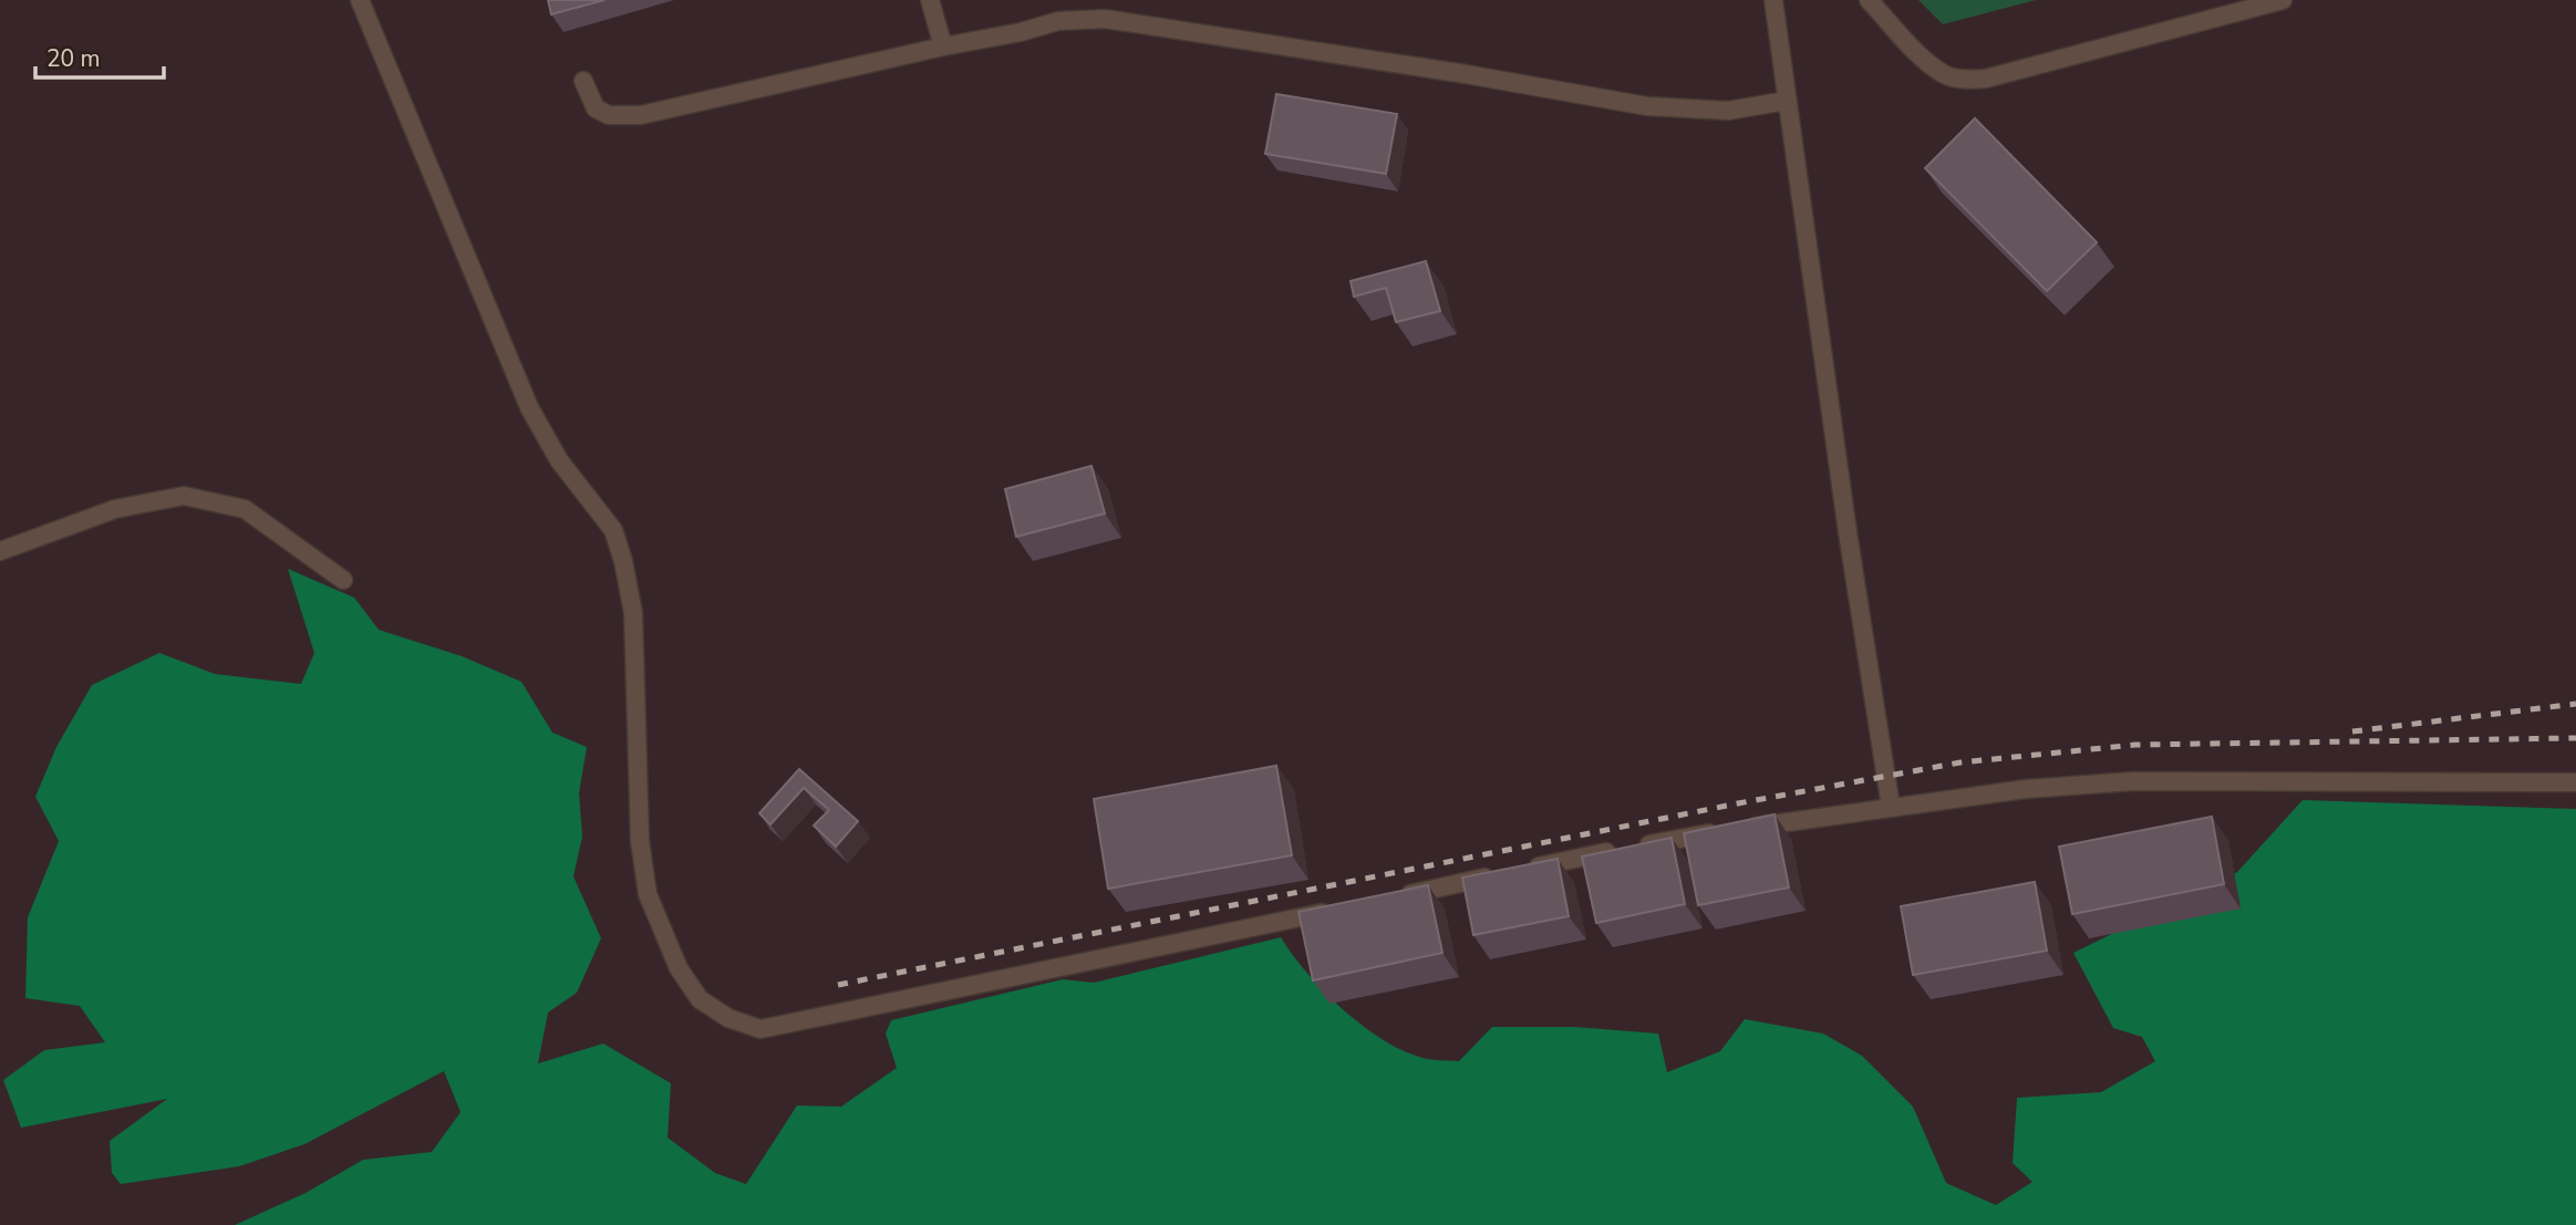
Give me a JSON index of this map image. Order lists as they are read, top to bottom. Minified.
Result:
{"scale_bar":"20 m"}
